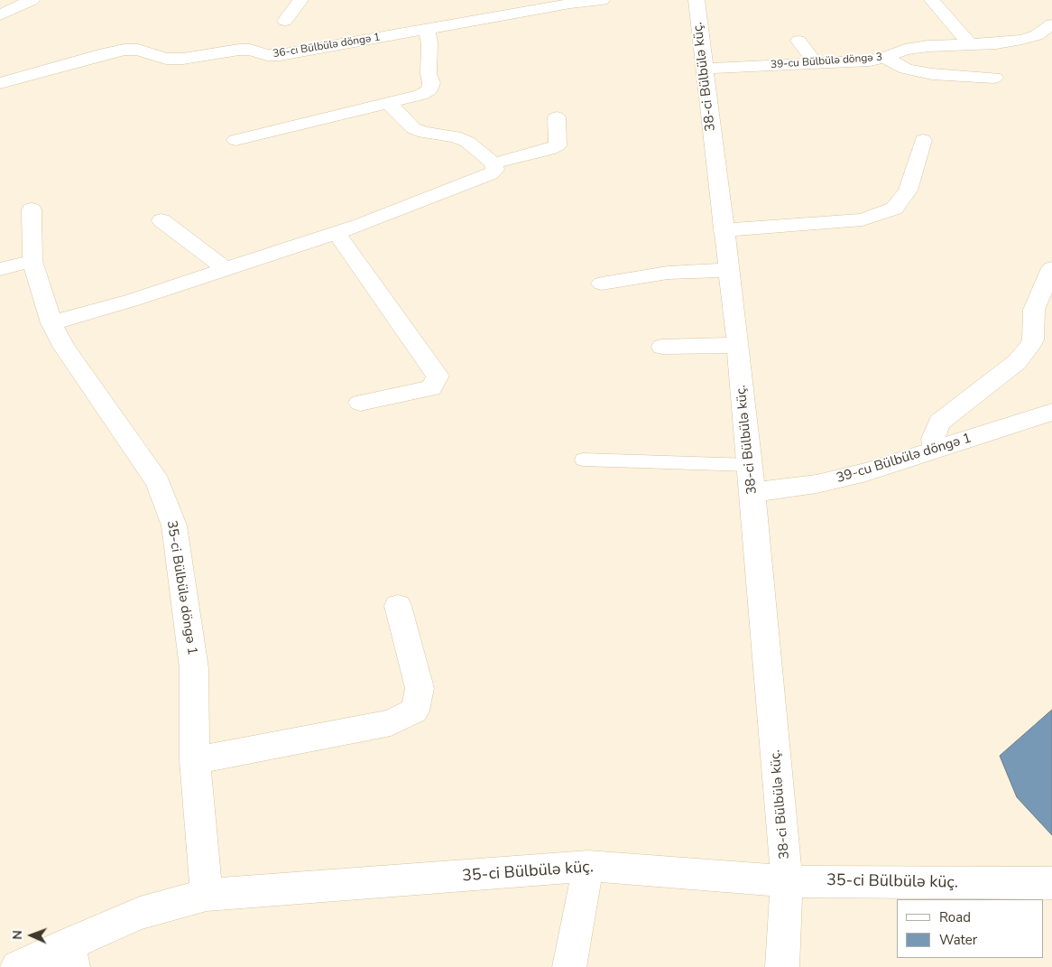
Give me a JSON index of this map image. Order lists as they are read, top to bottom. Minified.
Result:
{"streets":{"street":["36-cı Bülbülə döngə 1","39-cu Bülbülə döngə 3","38-ci Bülbülə küç.","39-cu Bülbülə döngə 1","35-ci Bülbülə döngə 1","35-ci Bülbülə küç."]},"crossings":[["39-cu Bülbülə döngə 3","38-ci Bülbülə küç."],["38-ci Bülbülə küç.","39-cu Bülbülə döngə 1"],["38-ci Bülbülə küç.","35-ci Bülbülə küç."],["35-ci Bülbülə döngə 1","35-ci Bülbülə küç."]],"legend":["Road","Water"],"north":"left"}
